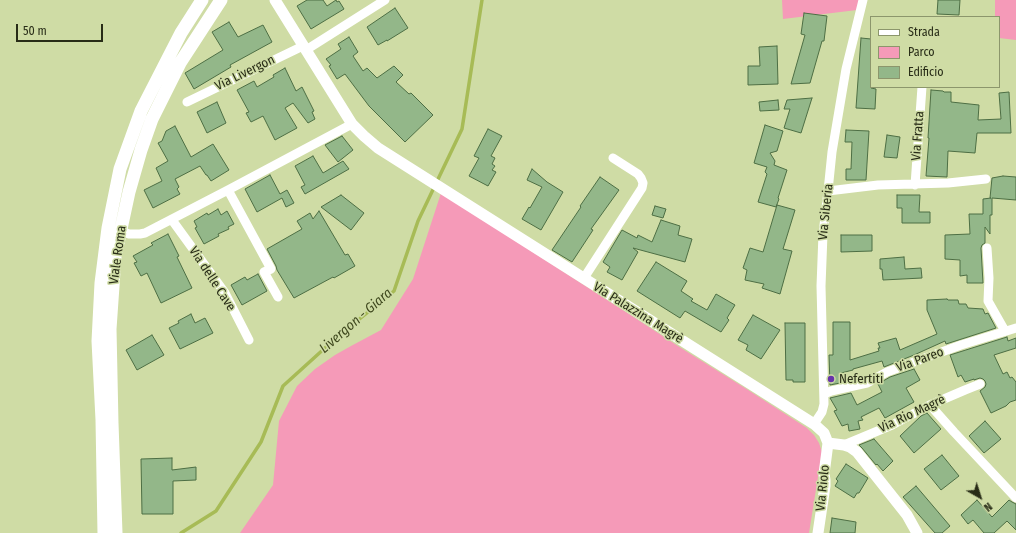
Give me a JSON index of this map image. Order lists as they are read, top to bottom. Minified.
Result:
{"streets":{"main road":["Viale Roma"],"street":["Via Livergon","Via Fratta","Via Siberia","Via delle Cave","Via Palazzina Magrè","Via Pareo","Via Rio Magrè","Via Riolo"]},"crossings":[["Via Livergon","Via Palazzina Magrè"],["Via Siberia","Via Palazzina Magrè"],["Via Siberia","Via Pareo"],["Via Palazzina Magrè","Via Rio Magrè"],["Via Palazzina Magrè","Via Riolo"],["Via Rio Magrè","Via Riolo"]],"water":["Livergon - Giara"],"places":["Nefertiti"],"legend":["Strada","Parco","Edificio"],"scale_bar":"50 m","north":"bottom right"}
